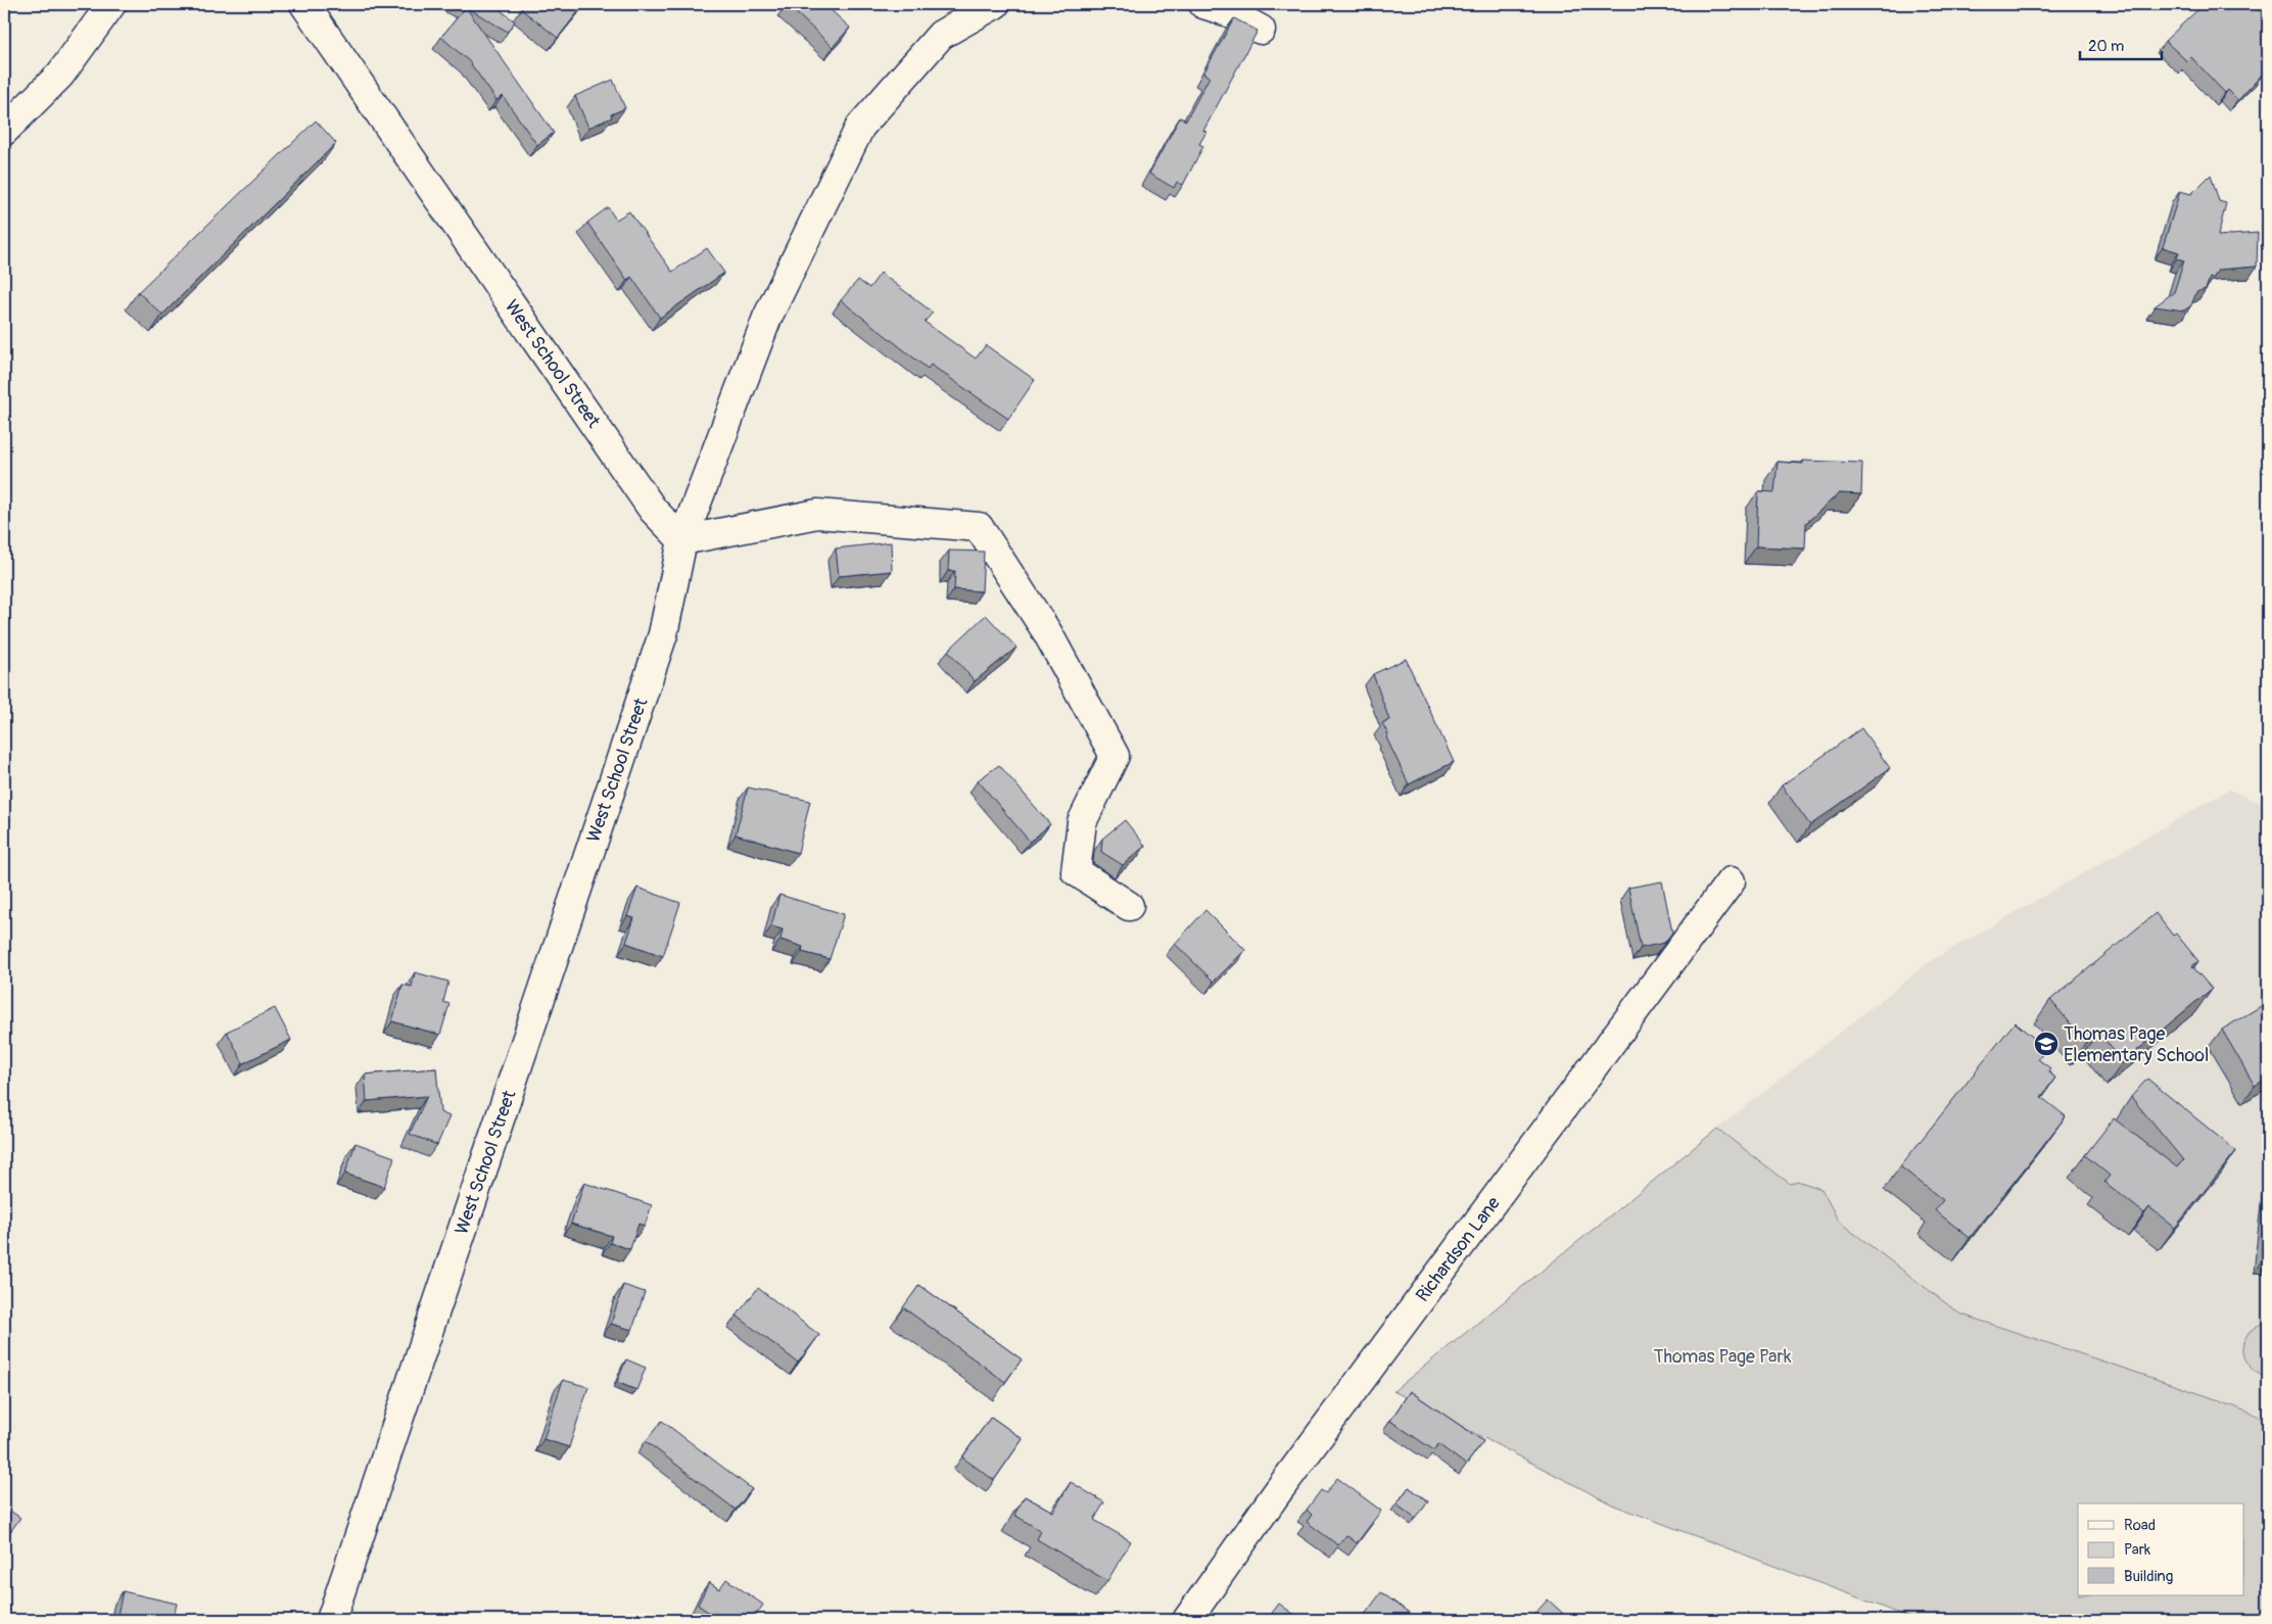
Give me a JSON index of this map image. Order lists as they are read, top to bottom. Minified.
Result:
{"streets":{"street":["West School Street","Richardson Lane"]},"parks":["Thomas Page Park"],"places":{"school or university":["Thomas Page Elementary School"]},"legend":["Road","Park","Building"],"scale_bar":"20 m"}
